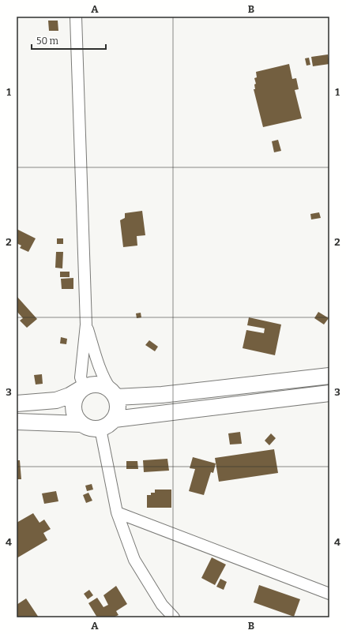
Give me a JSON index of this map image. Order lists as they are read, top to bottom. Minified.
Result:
{"scale_bar":"50 m","grid":{"columns":["A","B"],"rows":["1","2","3","4"]}}
